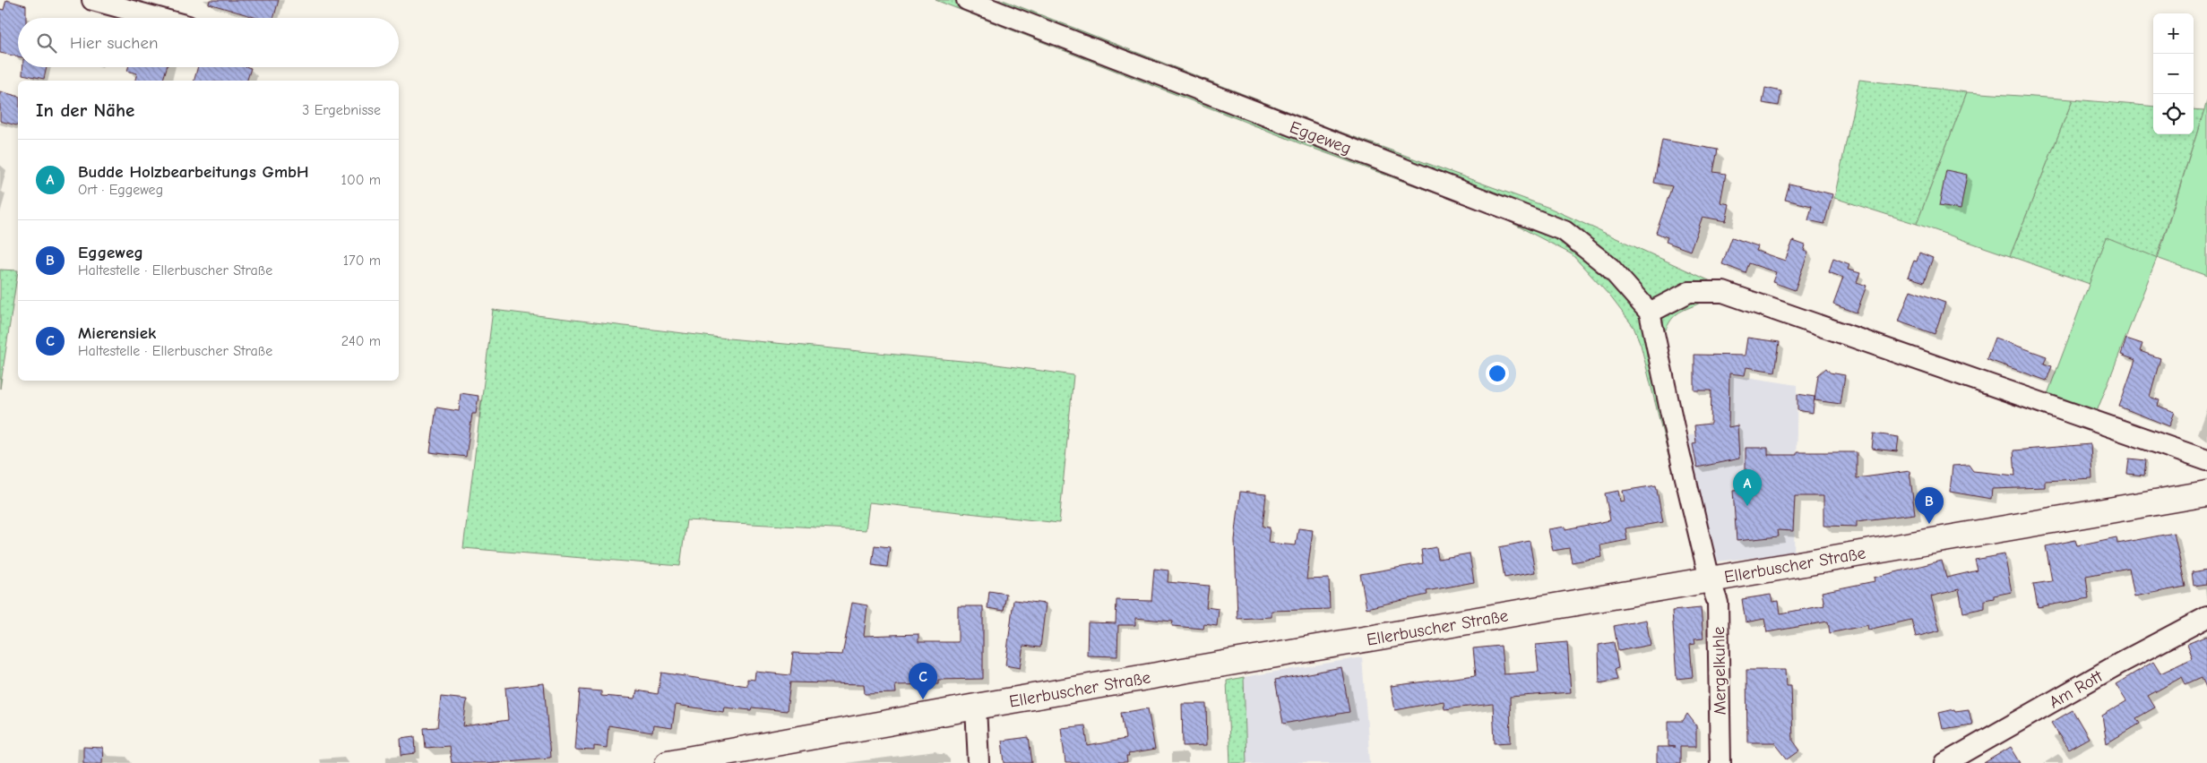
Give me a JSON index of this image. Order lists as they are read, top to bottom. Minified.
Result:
{"streets":{"main road":["Ellerbuscher Straße"],"street":["Eggeweg","Mergelkuhle","Am Rott"]},"crossings":[["Eggeweg","Ellerbuscher Straße"],["Eggeweg","Mergelkuhle"],["Ellerbuscher Straße","Mergelkuhle"]],"page":{"map_buttons":["+","−"],"search":"Hier suchen","heading":["In der Nähe","3 Ergebnisse"],"list":[{"mark":"A","name":"Budde Holzbearbeitungs GmbH","note":"Ort · Eggeweg","value":"100 m"},{"mark":"B","name":"Eggeweg","note":"Haltestelle · Ellerbuscher Straße","value":"170 m"},{"mark":"C","name":"Mierensiek","note":"Haltestelle · Ellerbuscher Straße","value":"240 m"}],"pins":["A","B","C"]}}
